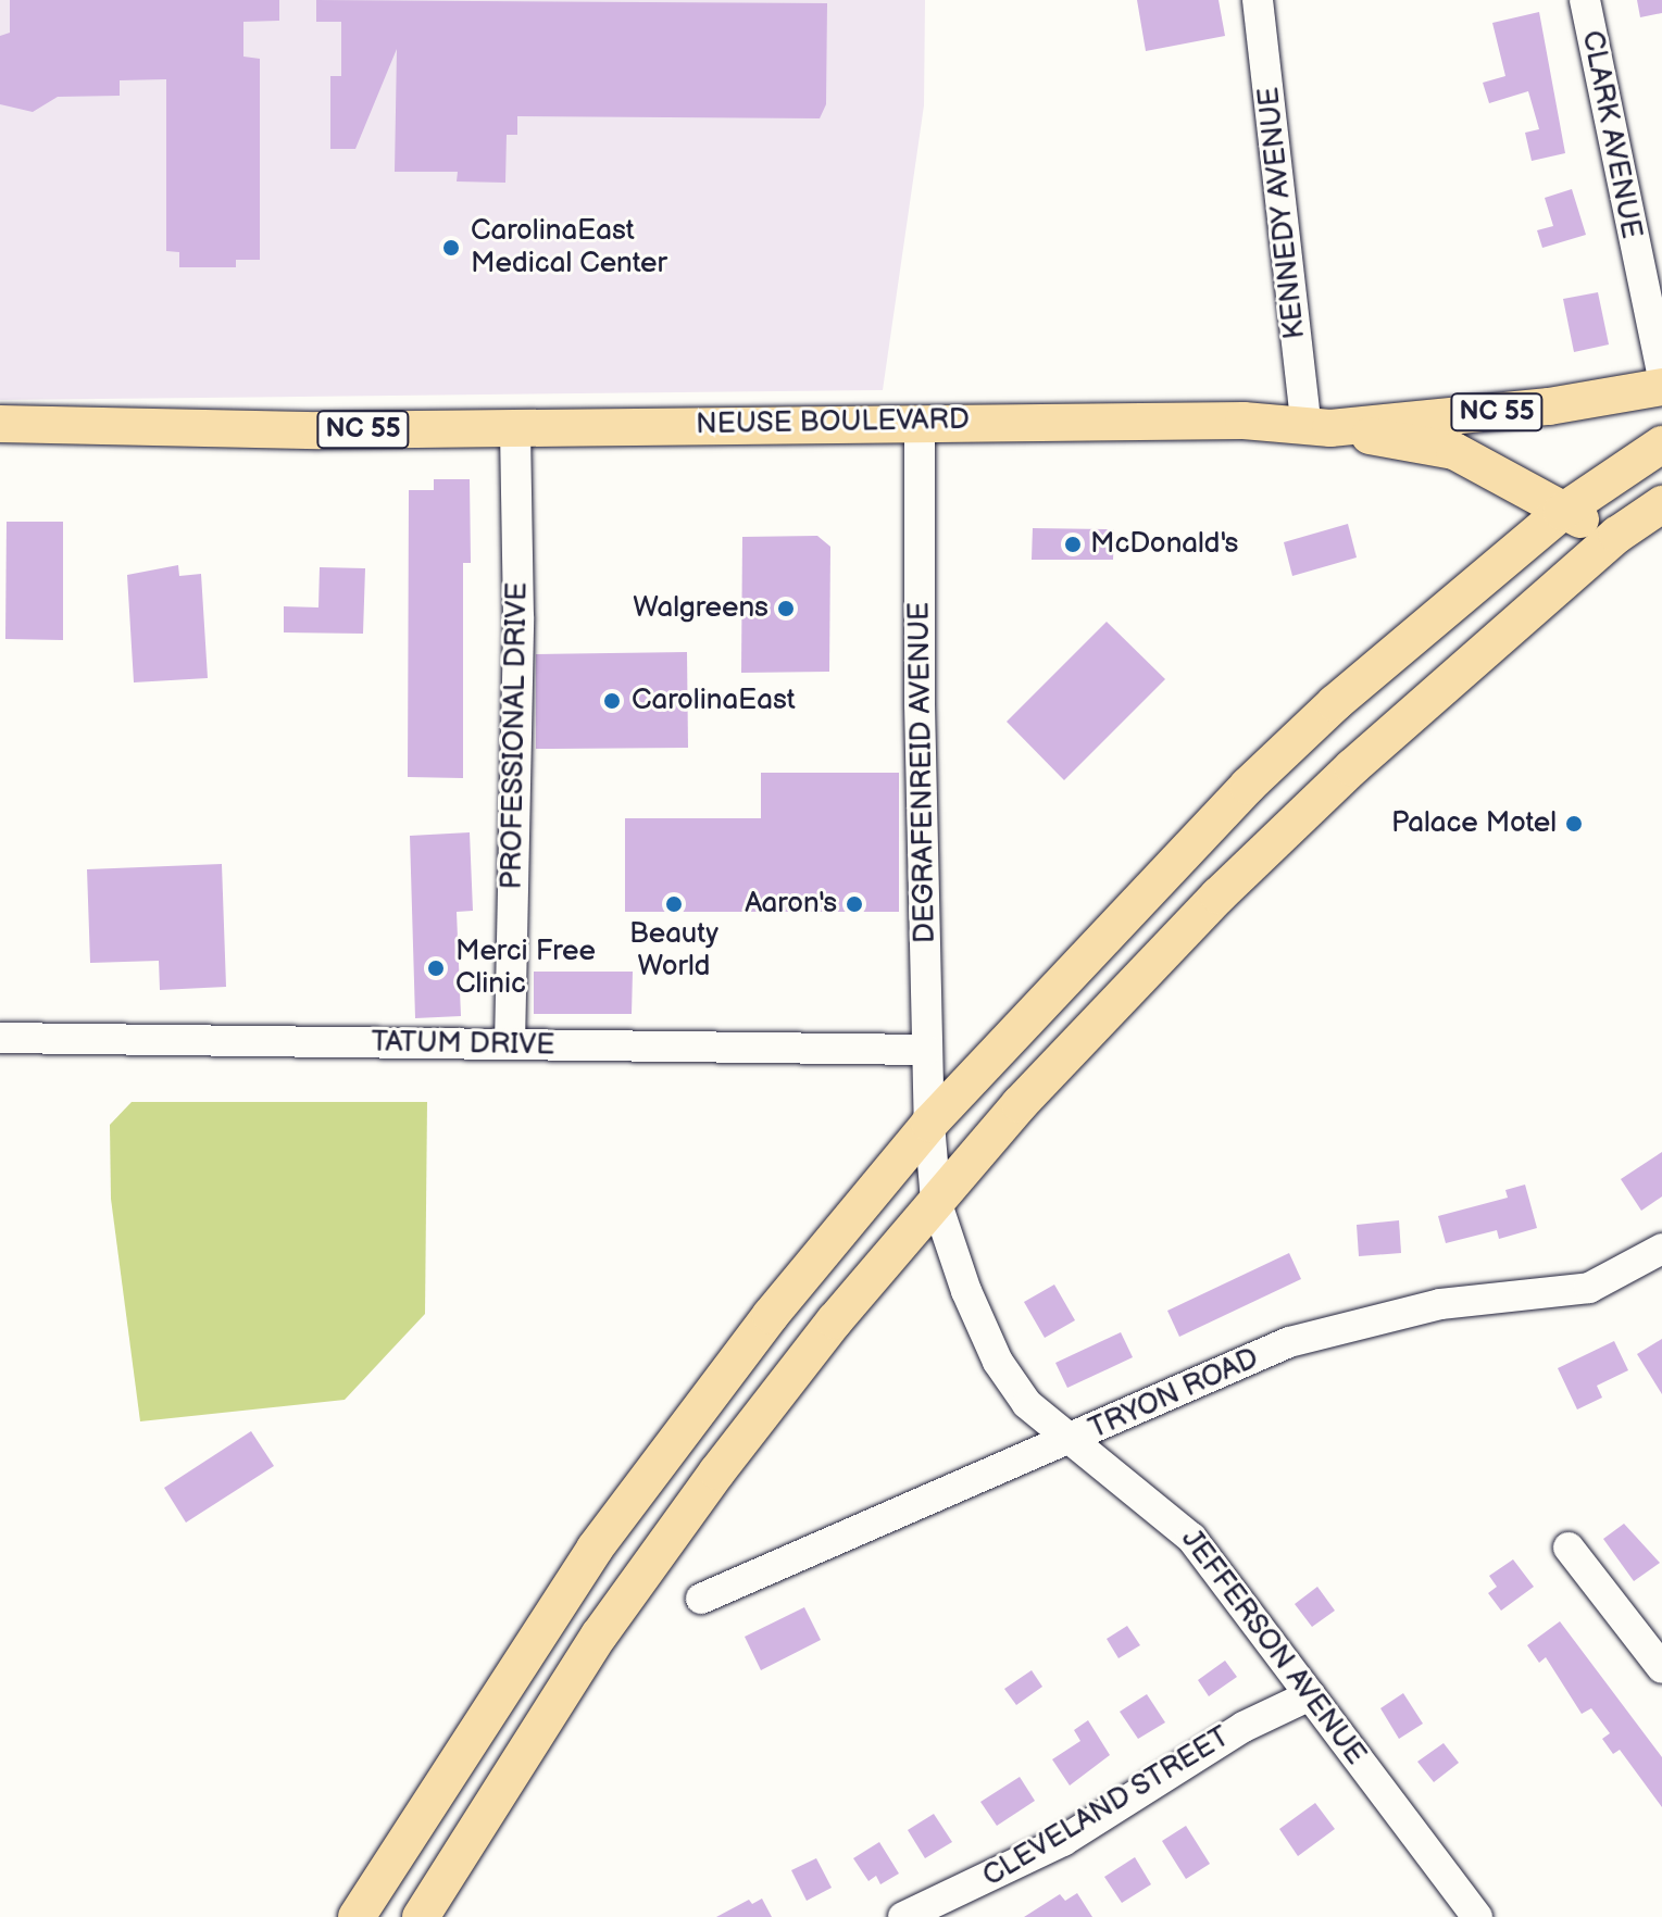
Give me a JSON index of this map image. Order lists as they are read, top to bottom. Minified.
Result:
{"streets":{"main road":["NC 55","NEUSE BOULEVARD"],"street":["CLARK AVENUE","KENNEDY AVENUE","PROFESSIONAL DRIVE","DEGRAFENREID AVENUE","TATUM DRIVE","TRYON ROAD","JEFFERSON AVENUE","CLEVELAND STREET"]},"crossings":[["KENNEDY AVENUE","NC 55"],["KENNEDY AVENUE","NEUSE BOULEVARD"],["NC 55","NEUSE BOULEVARD"],["NEUSE BOULEVARD","PROFESSIONAL DRIVE"],["NEUSE BOULEVARD","DEGRAFENREID AVENUE"],["PROFESSIONAL DRIVE","TATUM DRIVE"],["DEGRAFENREID AVENUE","TATUM DRIVE"],["DEGRAFENREID AVENUE","JEFFERSON AVENUE"],["TRYON ROAD","JEFFERSON AVENUE"],["JEFFERSON AVENUE","CLEVELAND STREET"]],"places":["CarolinaEast Medical Center","McDonald's","Walgreens","CarolinaEast","Palace Motel","Beauty World","Aaron's","Merci Free Clinic"]}
